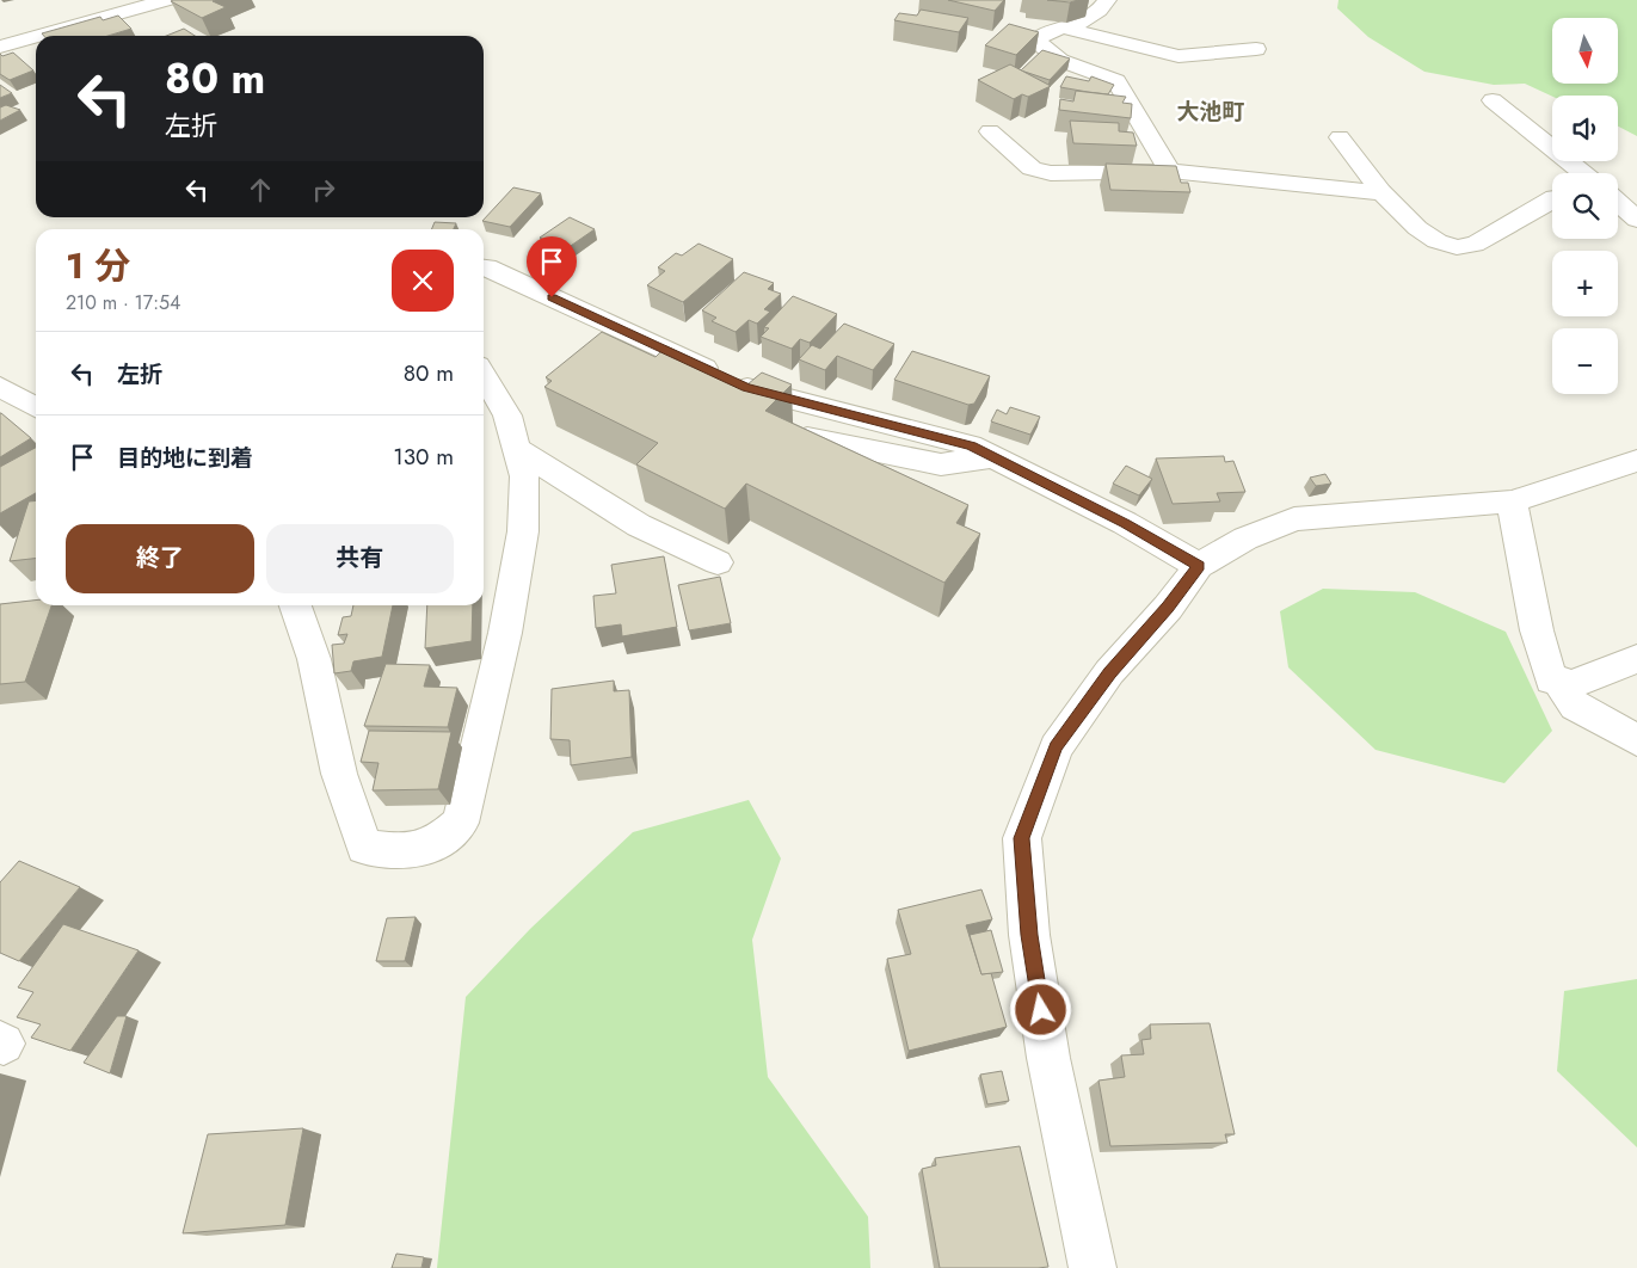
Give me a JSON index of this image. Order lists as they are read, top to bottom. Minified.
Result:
{"districts":["大池町"],"north":"bottom","page":{"map_buttons":["+","−"],"turn":["80 m","左折"],"heading":["1 分","210 m · 17:54"],"list":[{"name":"左折","value":"80 m"},{"name":"目的地に到着","value":"130 m"}],"buttons":["終了","共有"]}}
